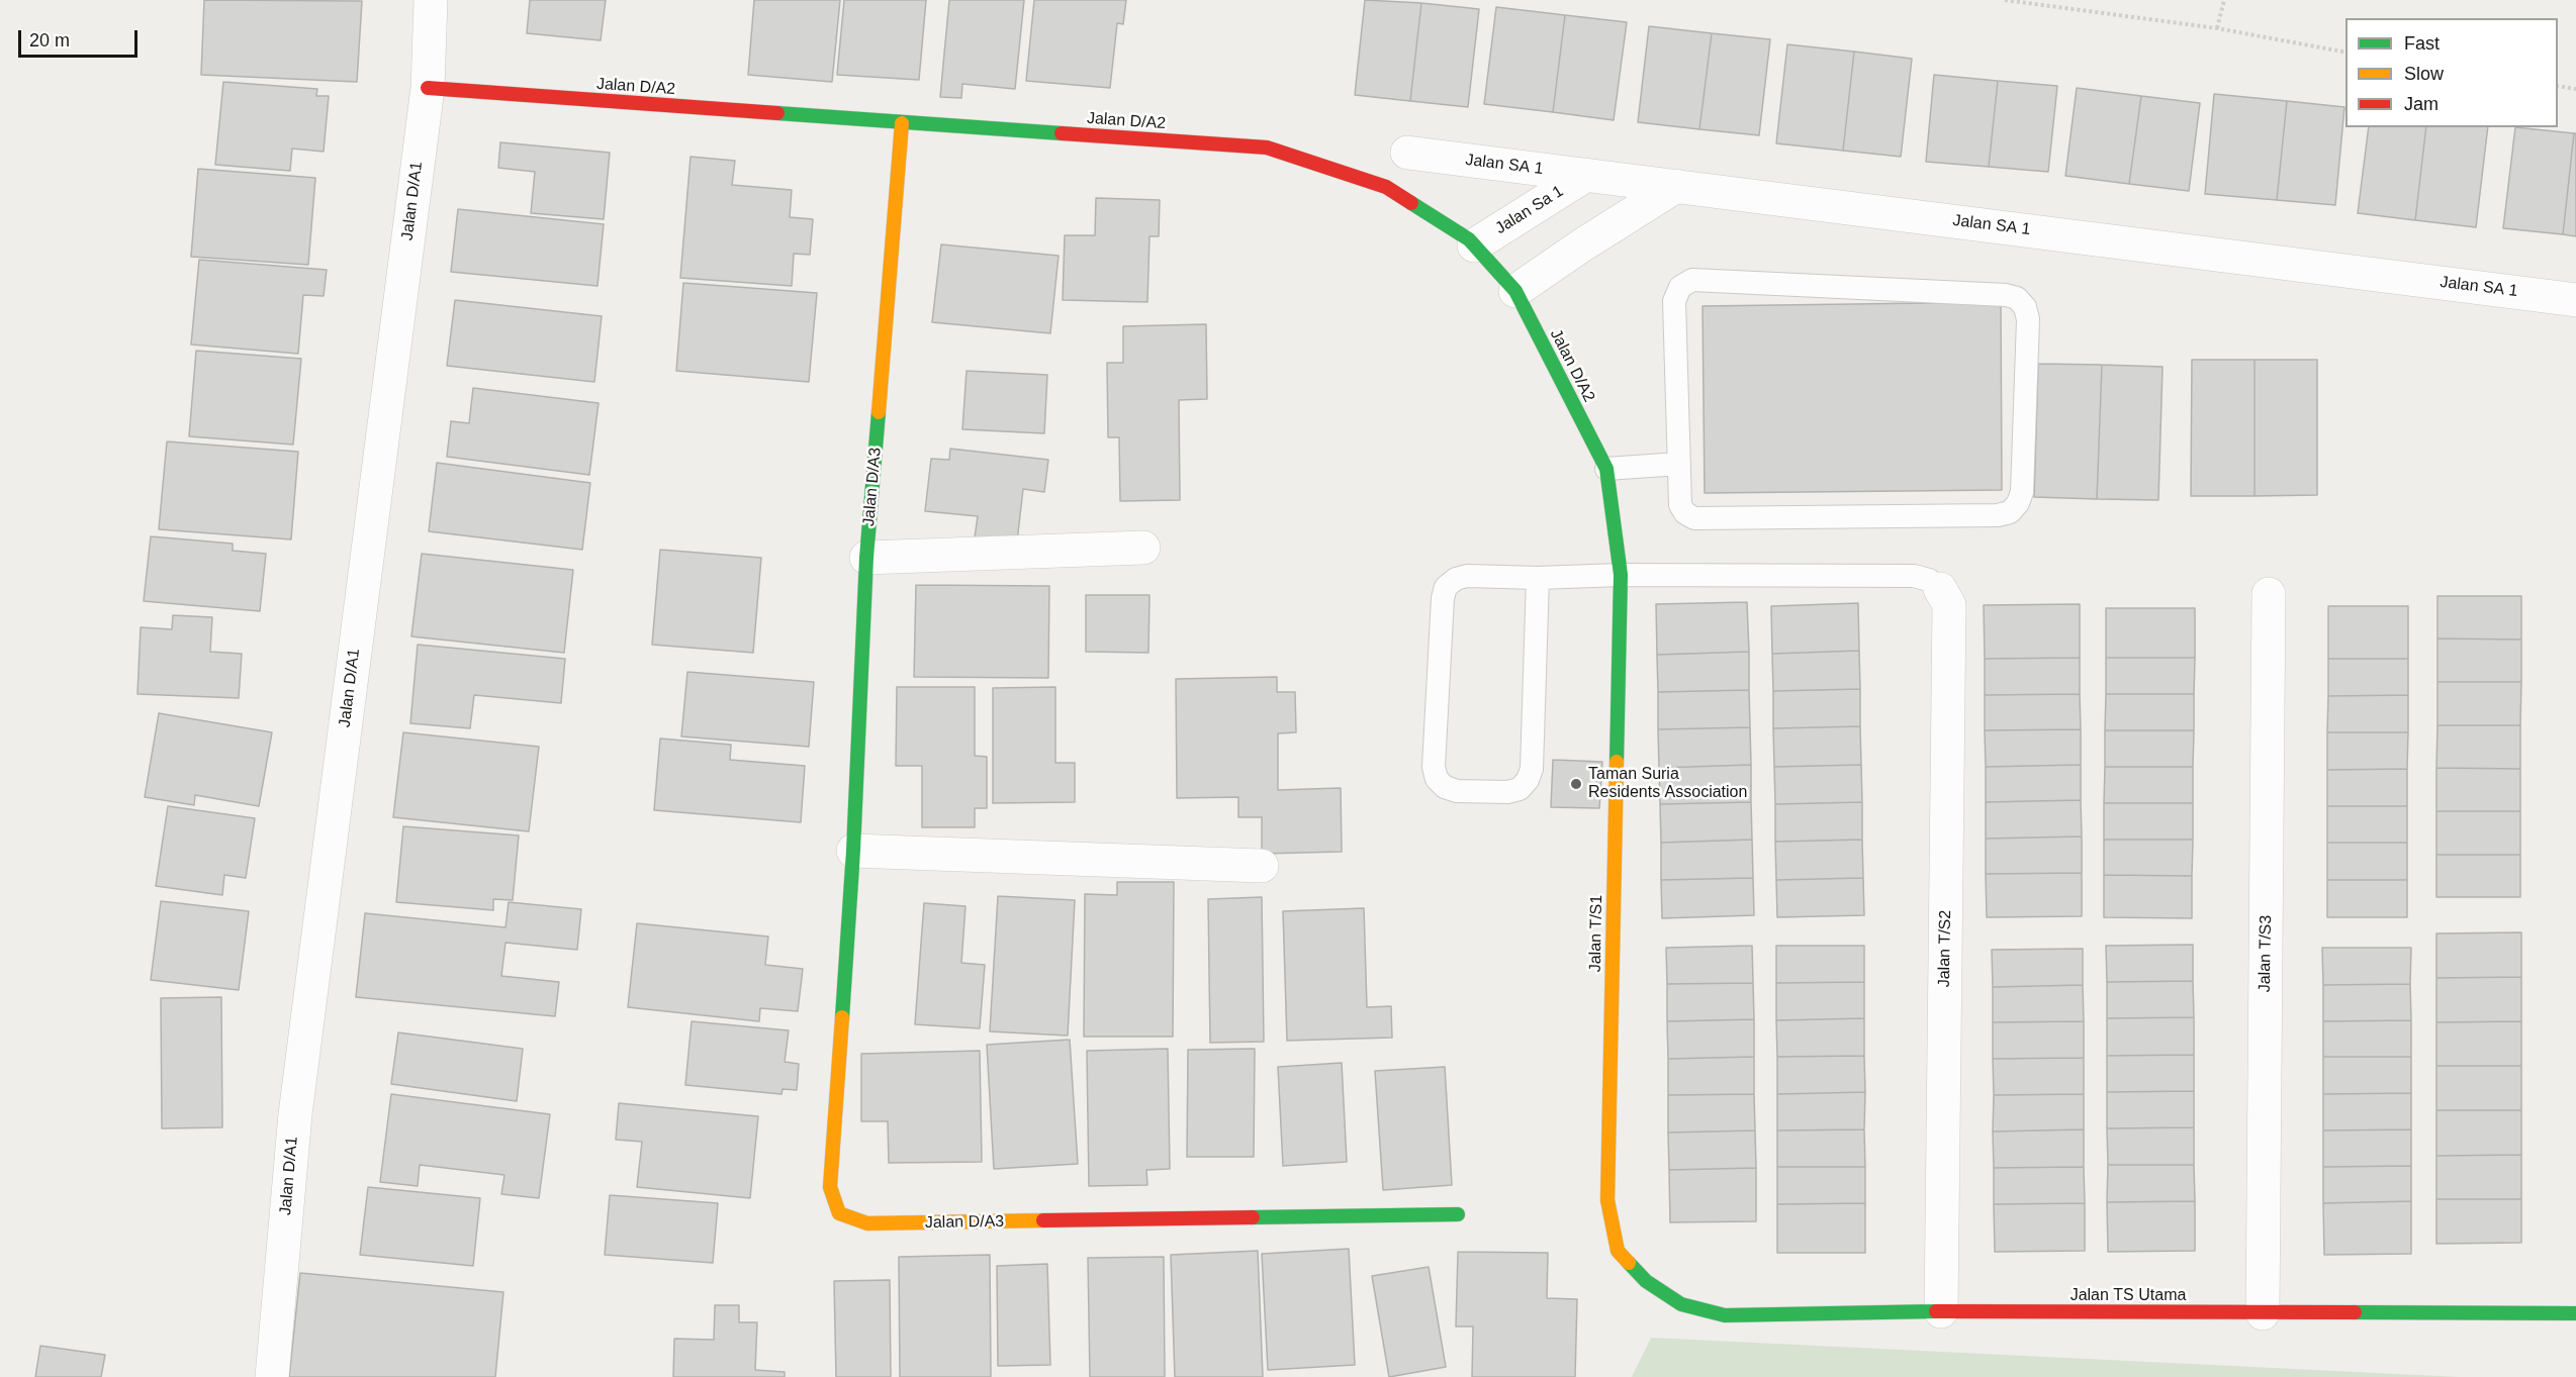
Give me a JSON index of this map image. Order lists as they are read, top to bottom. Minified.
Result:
{"streets":{"street":["Jalan D/A2","Jalan SA 1","Jalan D/A1","Jalan Sa 1","Jalan D/A3","Jalan T/S1","Jalan T/S2","Jalan T/S3","Jalan TS Utama"]},"crossings":[["Jalan D/A2","Jalan D/A1"],["Jalan D/A2","Jalan Sa 1"],["Jalan D/A2","Jalan D/A3"],["Jalan D/A2","Jalan T/S1"],["Jalan SA 1","Jalan Sa 1"],["Jalan T/S1","Jalan TS Utama"],["Jalan T/S2","Jalan TS Utama"],["Jalan T/S3","Jalan TS Utama"]],"places":["Taman Suria Residents Association"],"legend":["Fast","Slow","Jam"],"scale_bar":"20 m"}
